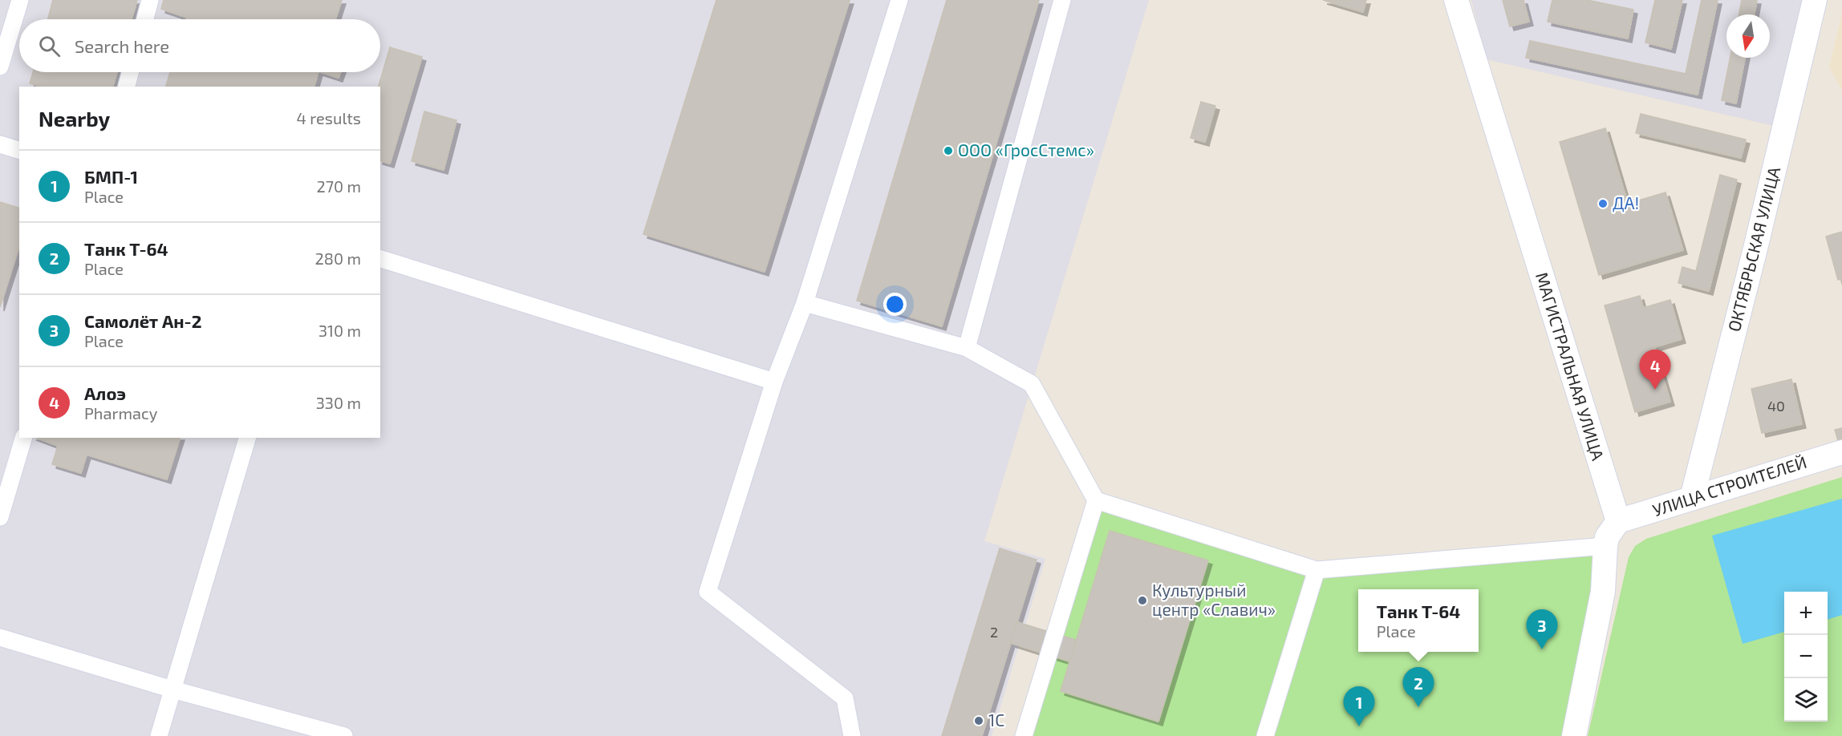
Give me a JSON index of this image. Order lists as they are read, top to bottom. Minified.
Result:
{"streets":{"main road":["ОКТЯБРЬСКАЯ УЛИЦА","МАГИСТРАЛЬНАЯ УЛИЦА","УЛИЦА СТРОИТЕЛЕЙ"]},"crossings":[["ОКТЯБРЬСКАЯ УЛИЦА","УЛИЦА СТРОИТЕЛЕЙ"],["МАГИСТРАЛЬНАЯ УЛИЦА","УЛИЦА СТРОИТЕЛЕЙ"]],"places":["ООО «ГросСтемс»","ДА!","Культурный центр «Славич»","1С"],"house_numbers":["40","2"],"north":"bottom","page":{"search":"Search here","heading":["Nearby","4 results"],"list":[{"mark":"1","name":"БМП-1","note":"Place","value":"270 m"},{"mark":"2","name":"Танк Т-64","note":"Place","value":"280 m"},{"mark":"3","name":"Самолёт Ан-2","note":"Place","value":"310 m"},{"mark":"4","name":"Алоэ","note":"Pharmacy","value":"330 m"}],"pins":["4","3","2","1"],"popup":["Танк Т-64","Place"],"map_buttons":["+","−"]}}
